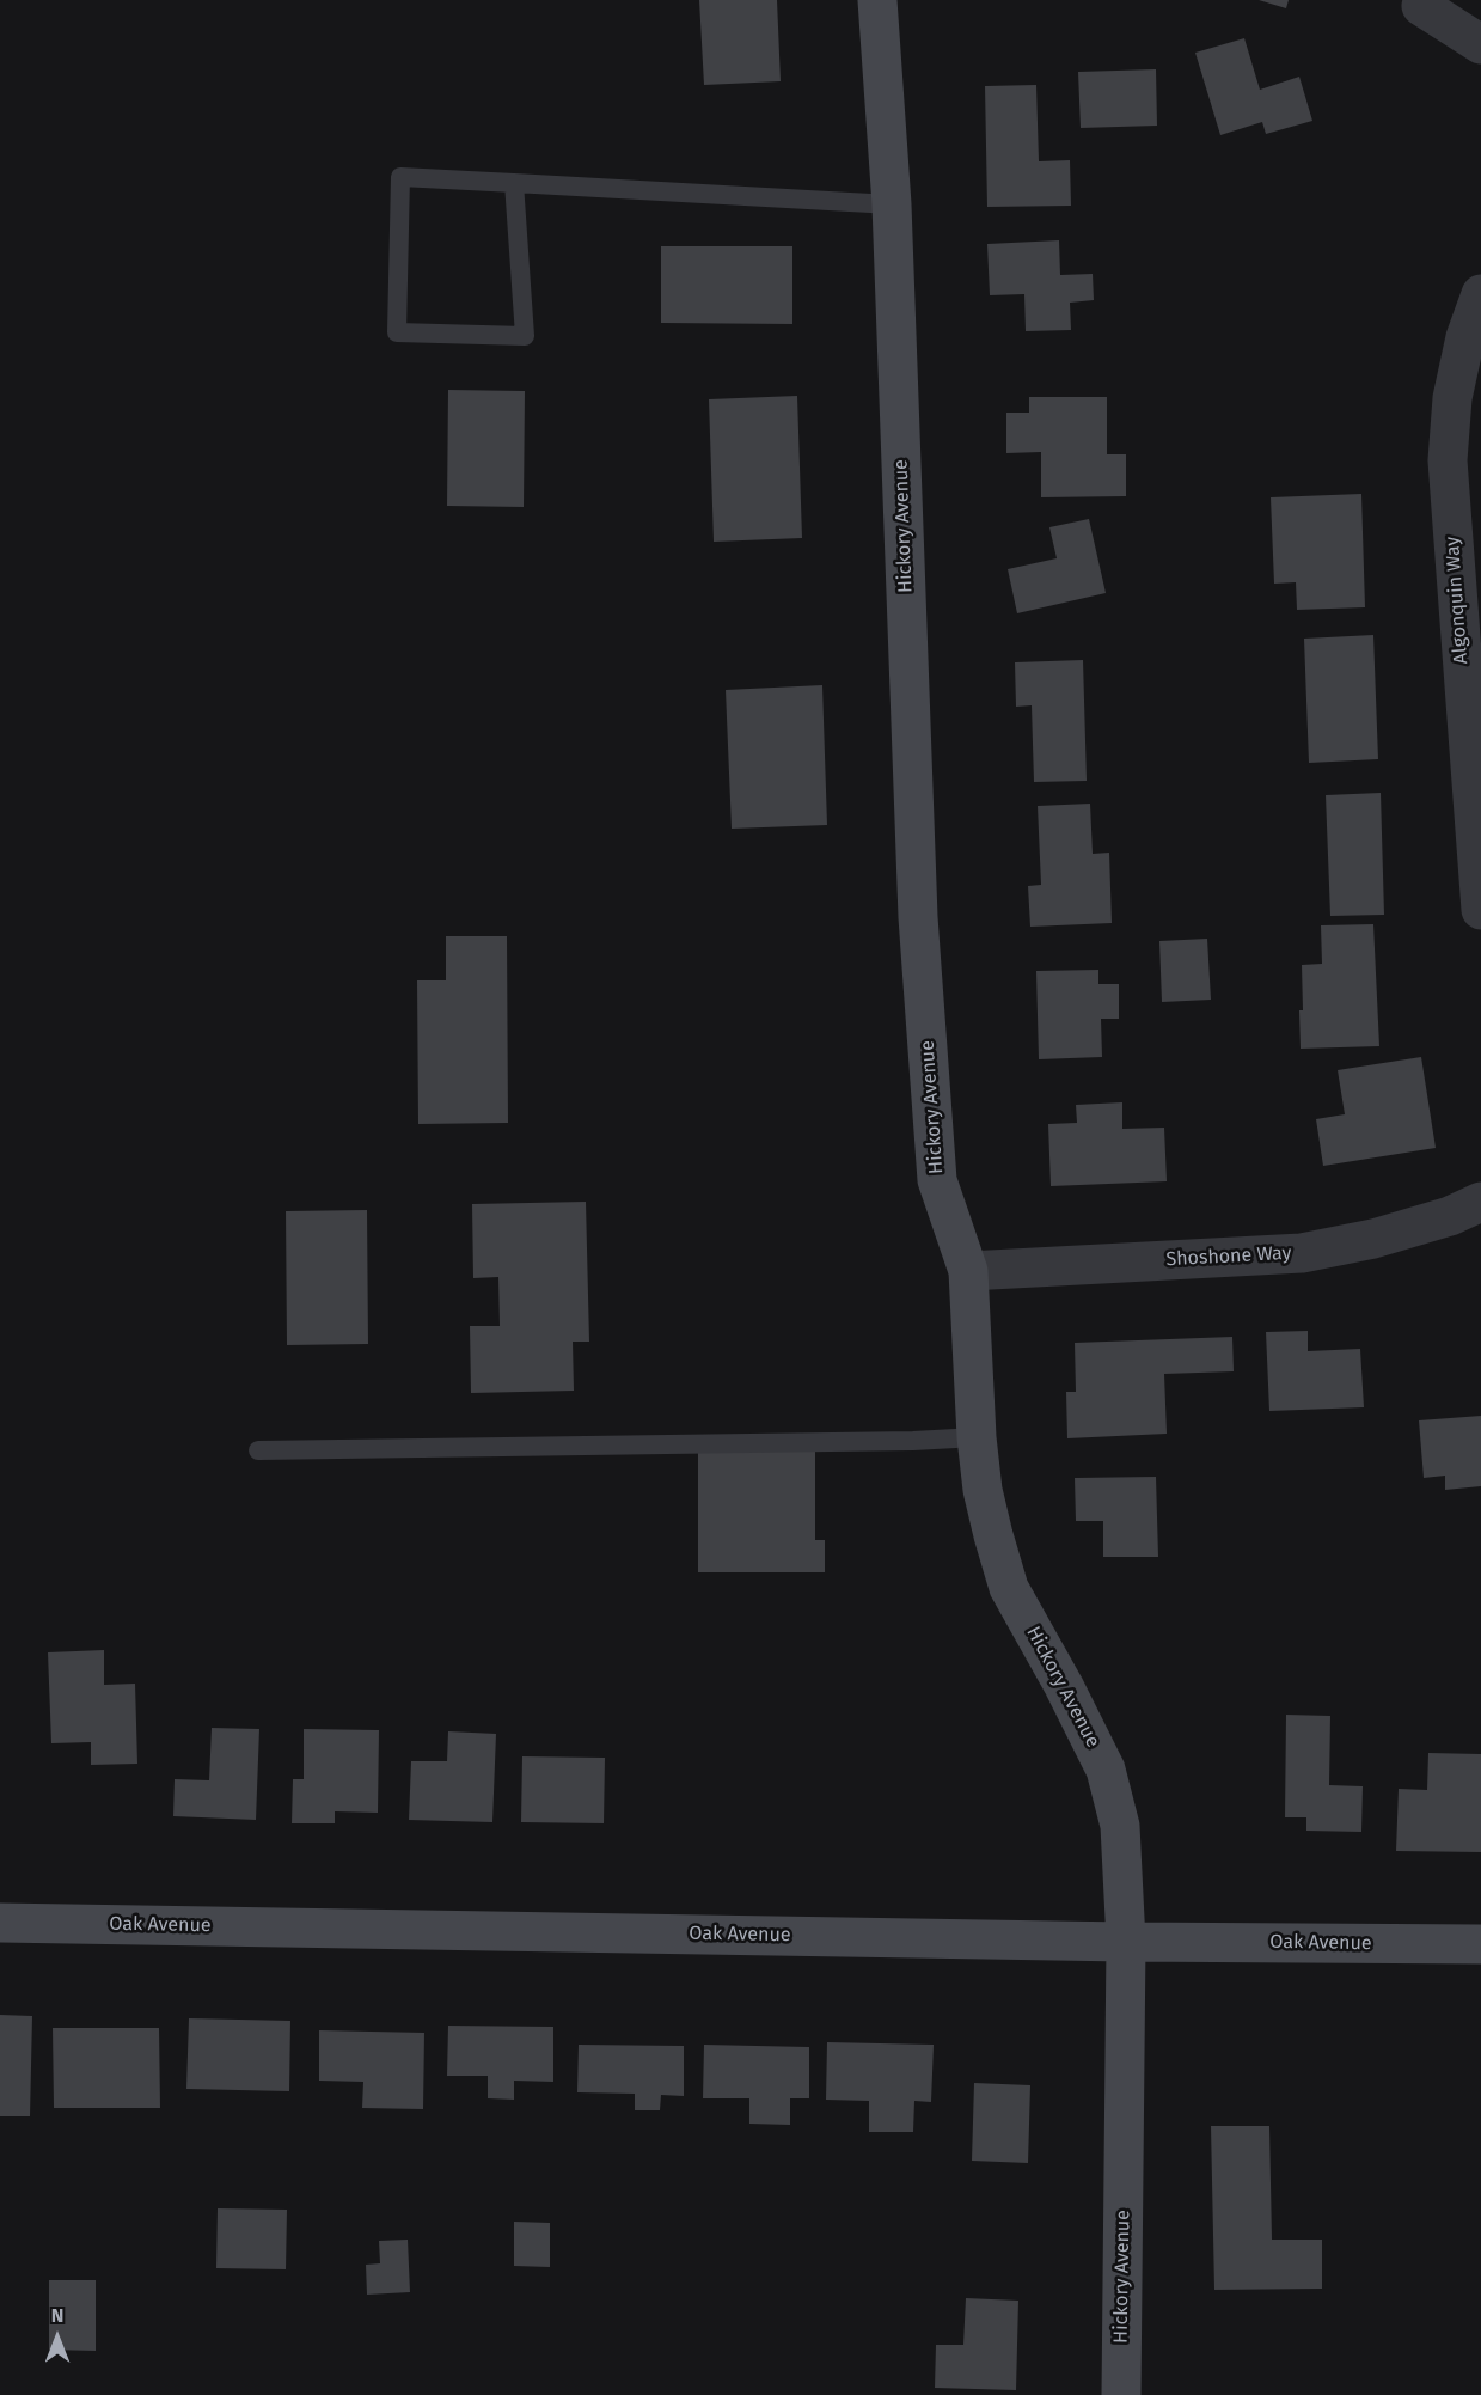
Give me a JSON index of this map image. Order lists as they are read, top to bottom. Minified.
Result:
{"streets":{"street":["Hickory Avenue","Algonquin Way","Shoshone Way","Oak Avenue"]},"crossings":[["Hickory Avenue","Shoshone Way"],["Hickory Avenue","Oak Avenue"]],"north":"top"}
